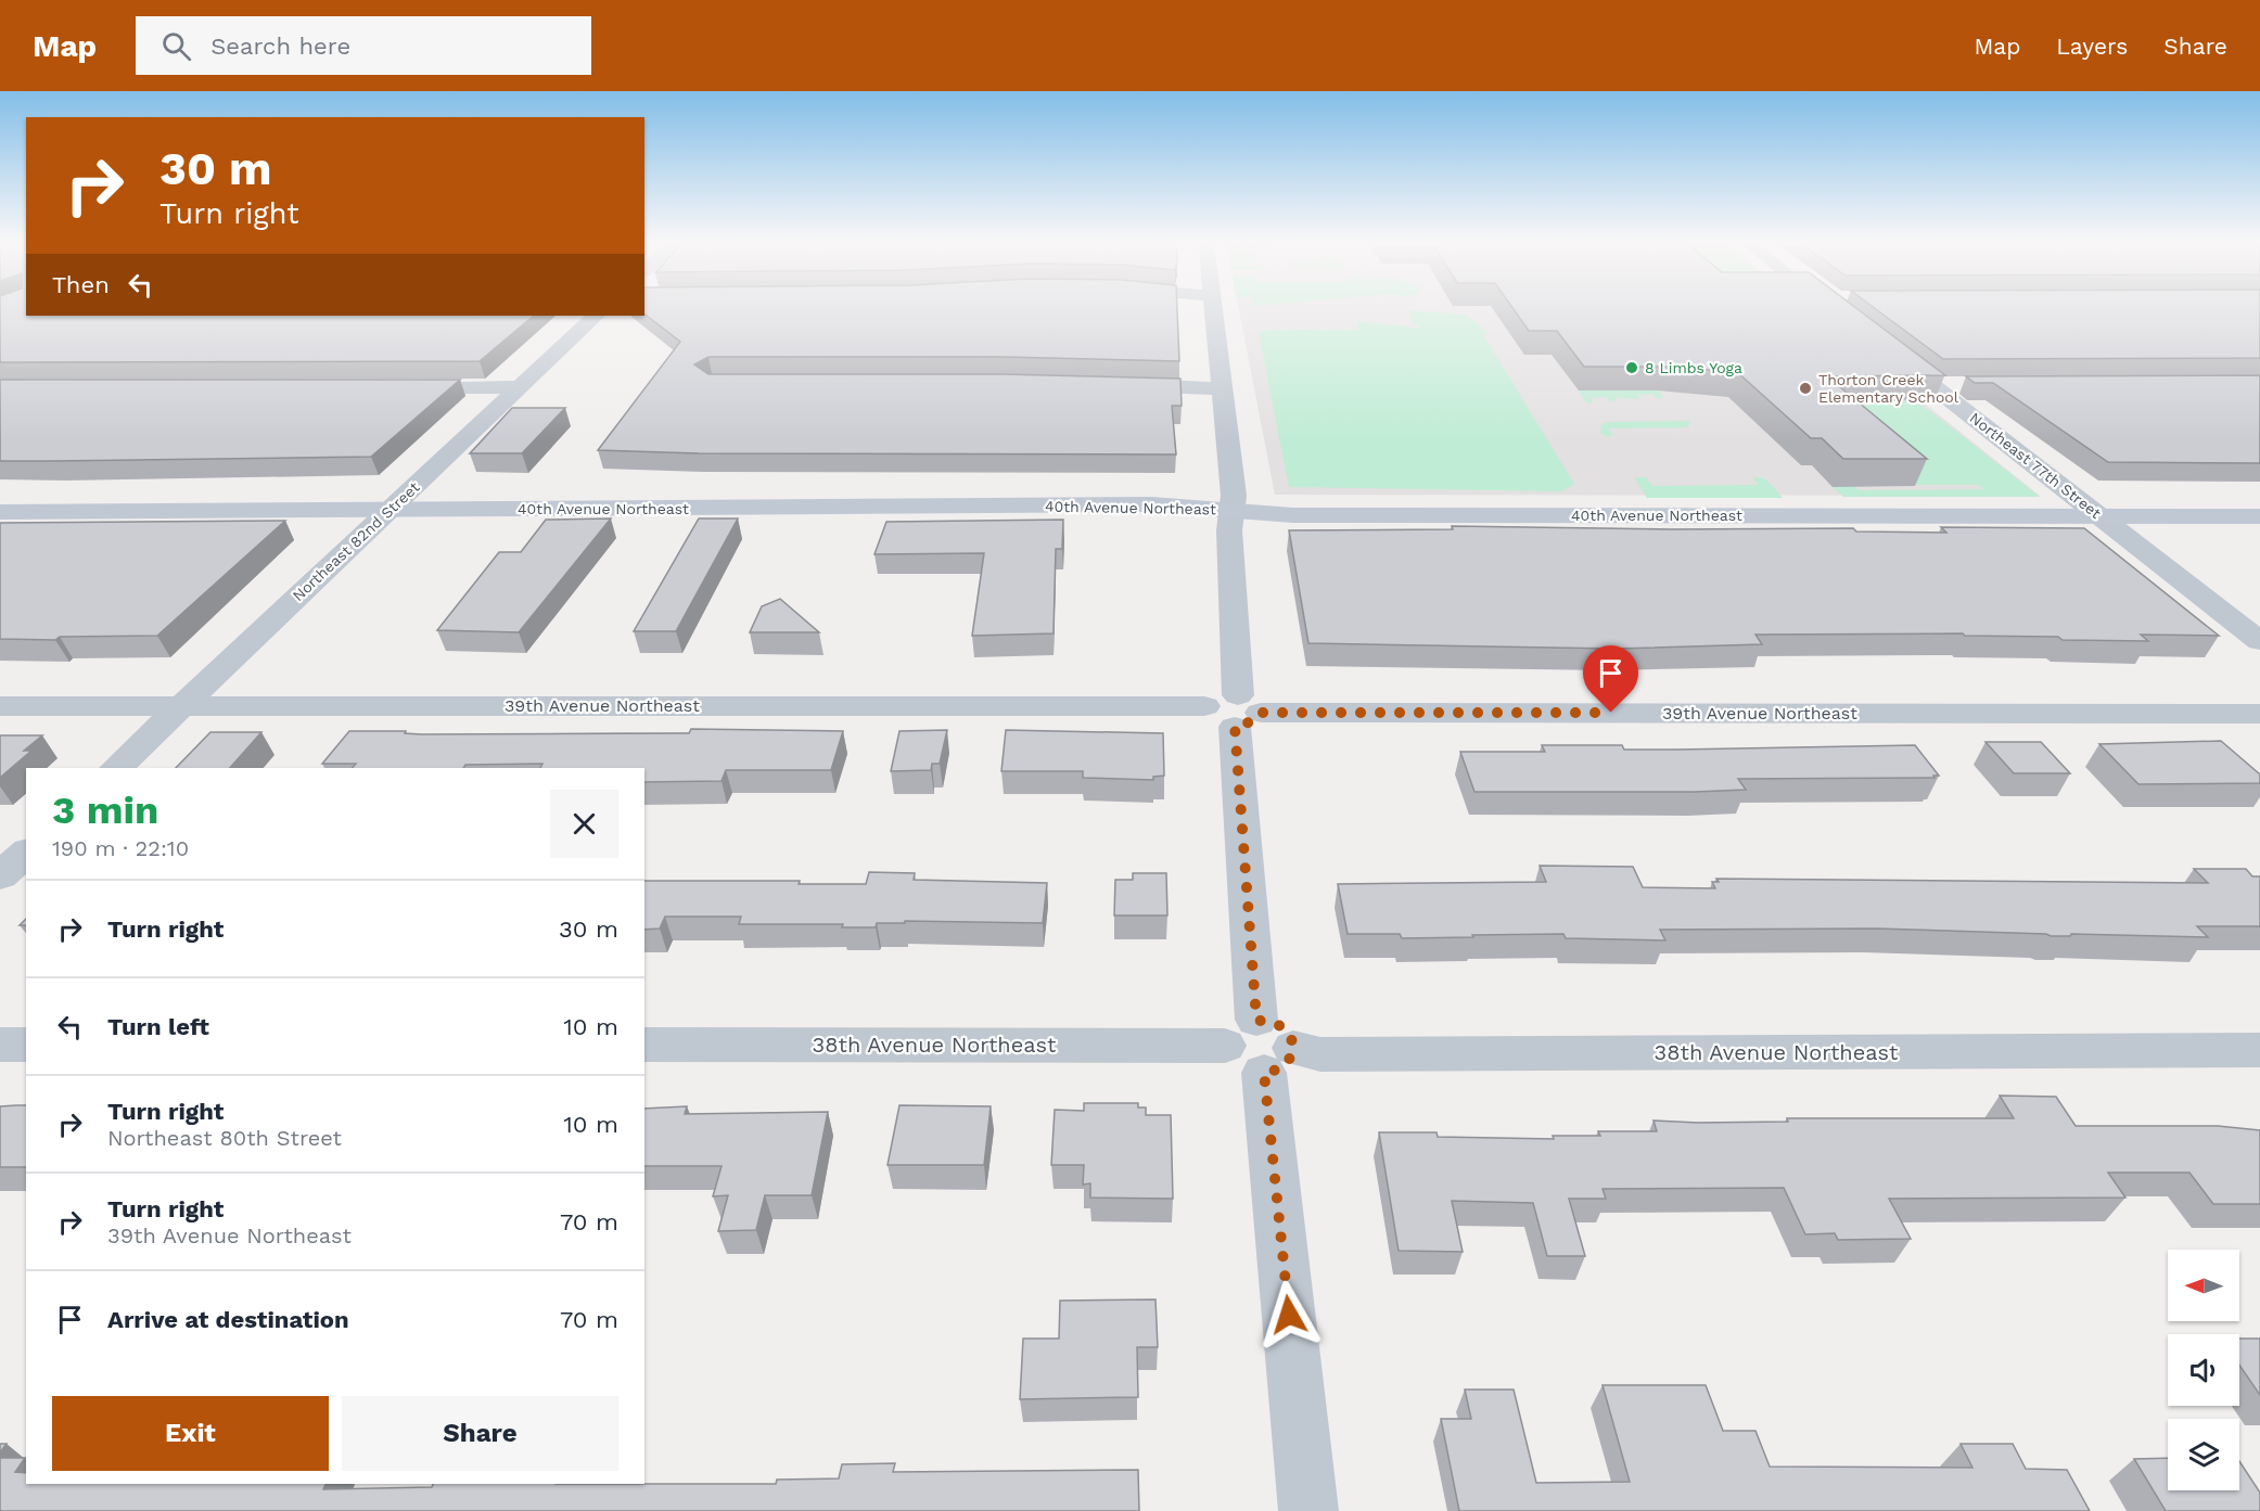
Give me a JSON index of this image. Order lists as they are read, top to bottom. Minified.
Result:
{"streets":{"street":["Northeast 77th Street","40th Avenue Northeast","Northeast 82nd Street","39th Avenue Northeast","38th Avenue Northeast"]},"crossings":[["Northeast 77th Street","40th Avenue Northeast"],["40th Avenue Northeast","Northeast 82nd Street"],["Northeast 82nd Street","39th Avenue Northeast"]],"places":["8 Limbs Yoga","Thorton Creek Elementary School"],"north":"left","page":{"header":"Map","search":"Search here","nav":["Map","Layers","Share"],"turn":["30 m","Turn right"],"then":"Then","heading":["3 min","190 m · 22:10"],"list":[{"name":"Turn right","value":"30 m"},{"name":"Turn left","value":"10 m"},{"name":"Turn right","note":"Northeast 80th Street","value":"10 m"},{"name":"Turn right","note":"39th Avenue Northeast","value":"70 m"},{"name":"Arrive at destination","value":"70 m"}],"buttons":["Exit","Share"]}}
